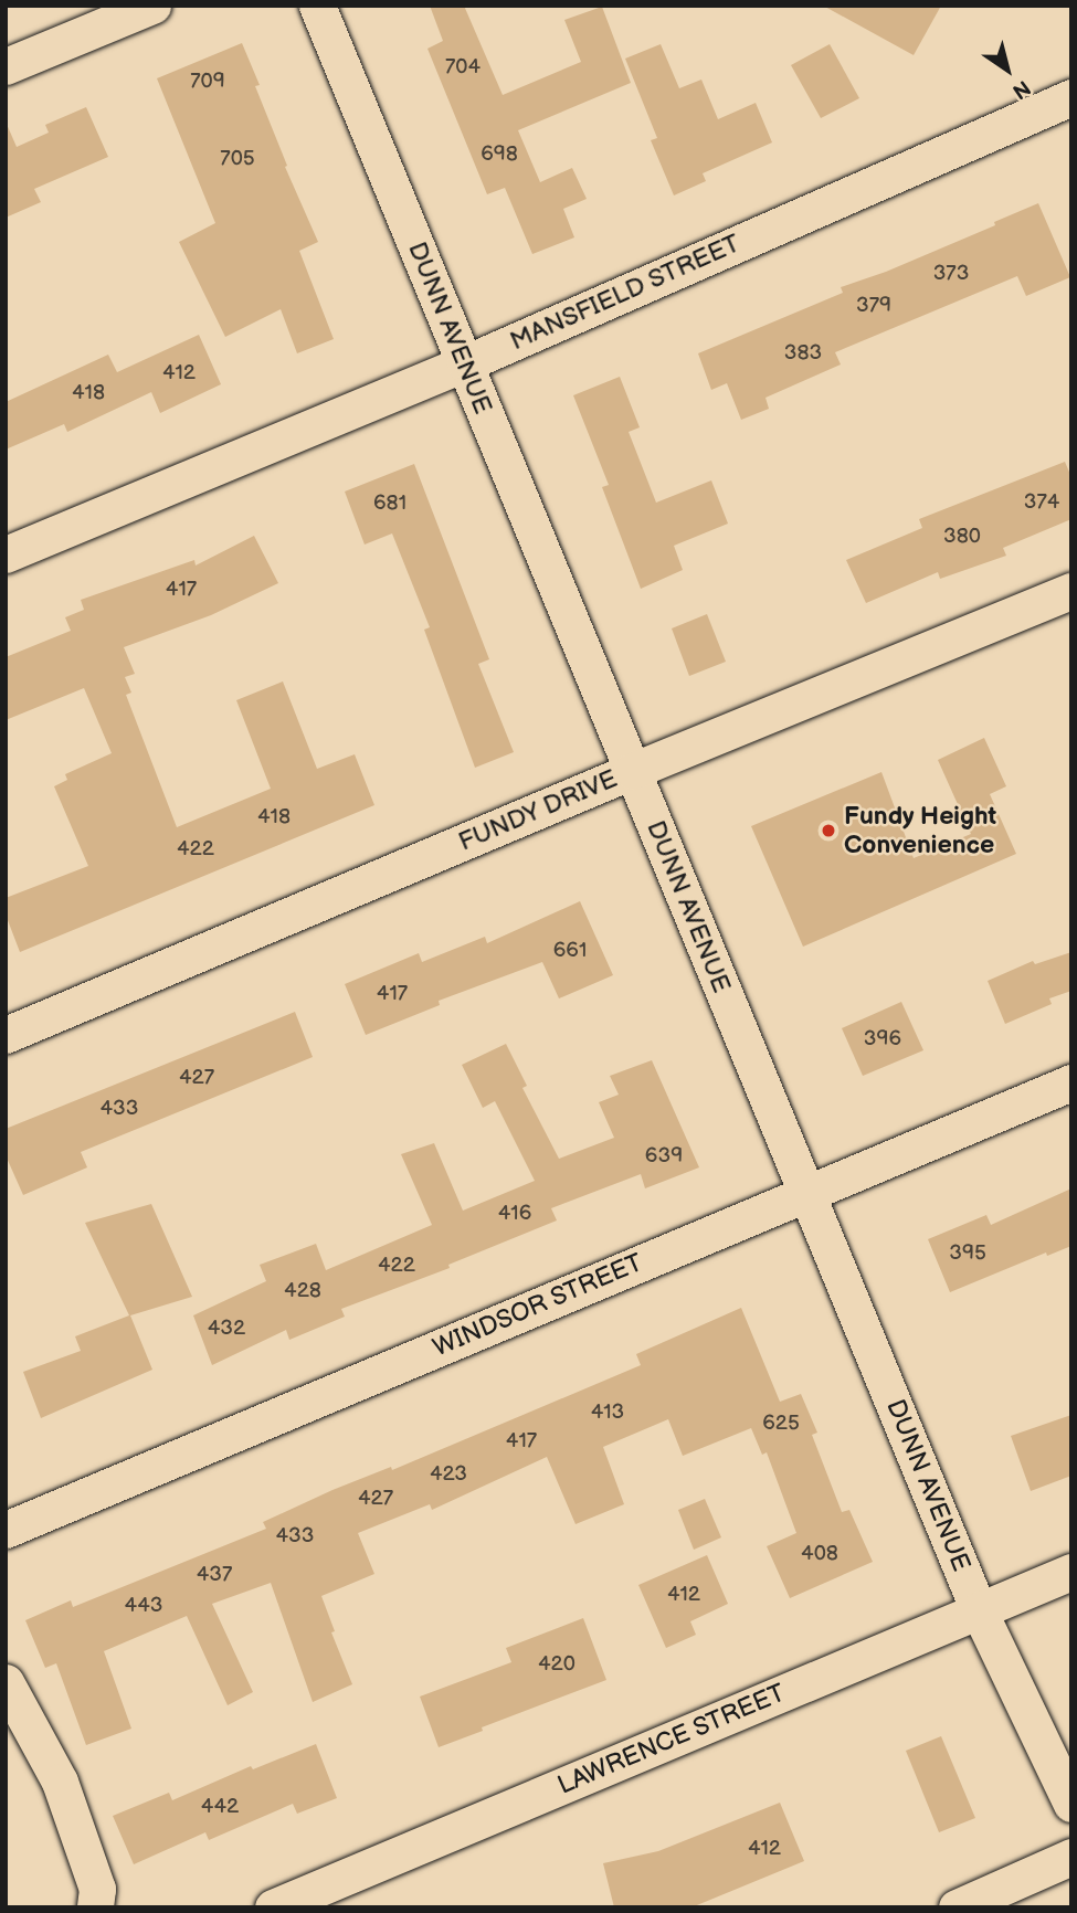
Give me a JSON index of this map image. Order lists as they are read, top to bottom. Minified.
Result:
{"streets":{"street":["MANSFIELD STREET","DUNN AVENUE","FUNDY DRIVE","WINDSOR STREET","LAWRENCE STREET"]},"crossings":[["MANSFIELD STREET","DUNN AVENUE"],["DUNN AVENUE","FUNDY DRIVE"],["DUNN AVENUE","WINDSOR STREET"],["DUNN AVENUE","LAWRENCE STREET"]],"places":["Fundy Height Convenience"],"house_numbers":["704","709","698","705","373","379","383","412","418","374","681","380","417","418","422","661","417","396","427","433","639","416","395","422","428","432","413","625","417","423","427","433","408","437","412","443","420","442","412"],"north":"bottom right"}
